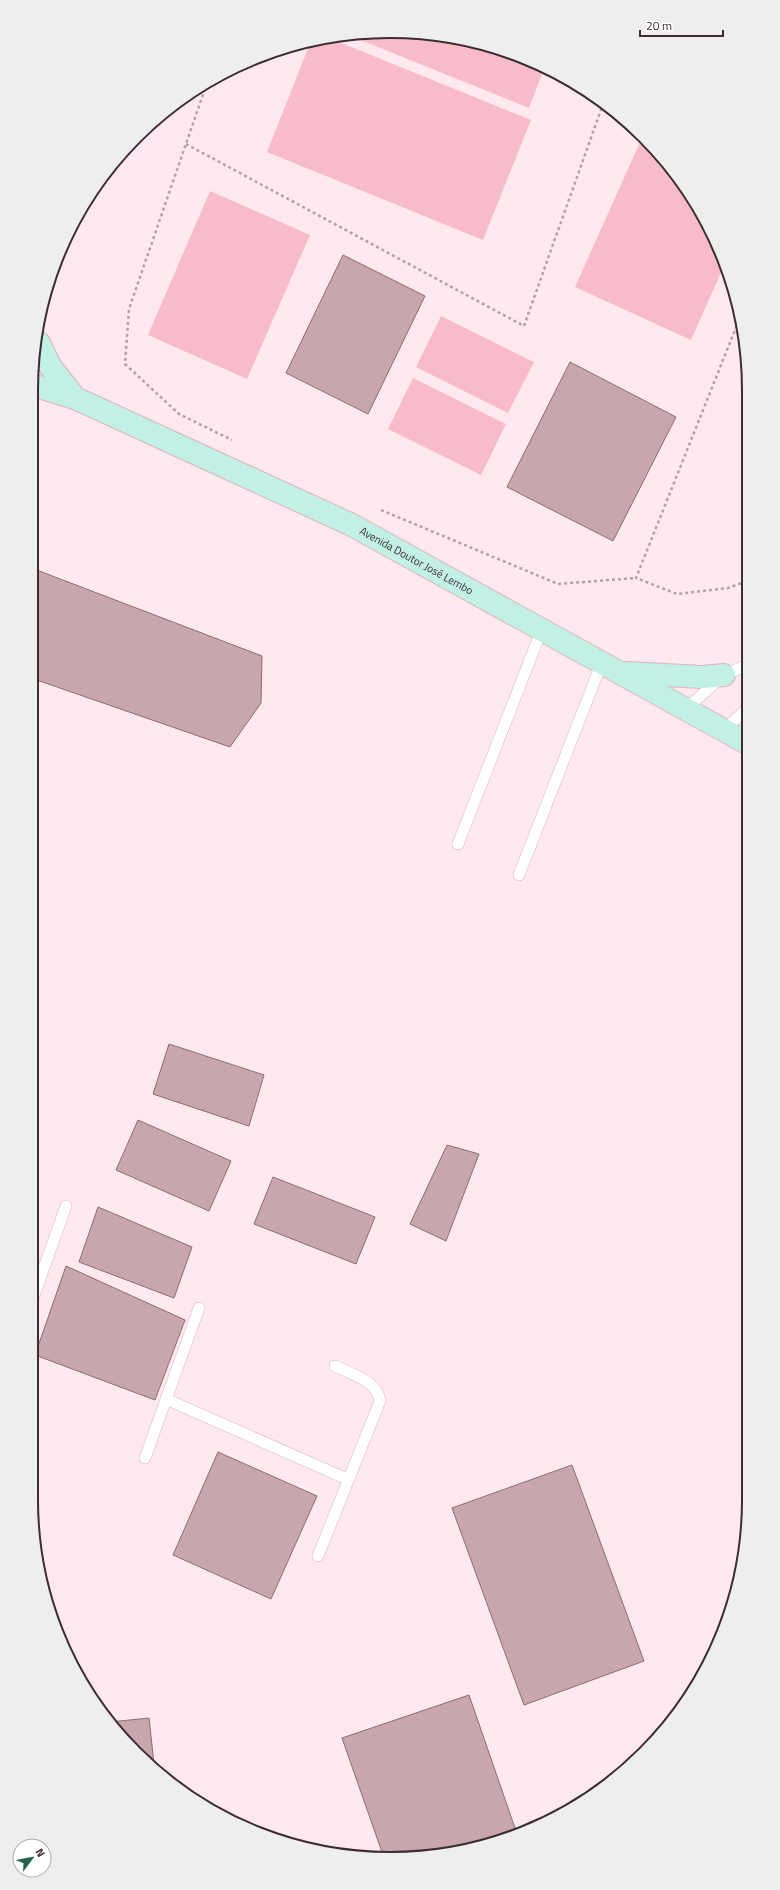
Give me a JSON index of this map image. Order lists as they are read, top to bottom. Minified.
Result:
{"streets":{"main road":["Avenida Doutor José Lembo"]},"scale_bar":"20 m","north":"top right"}
